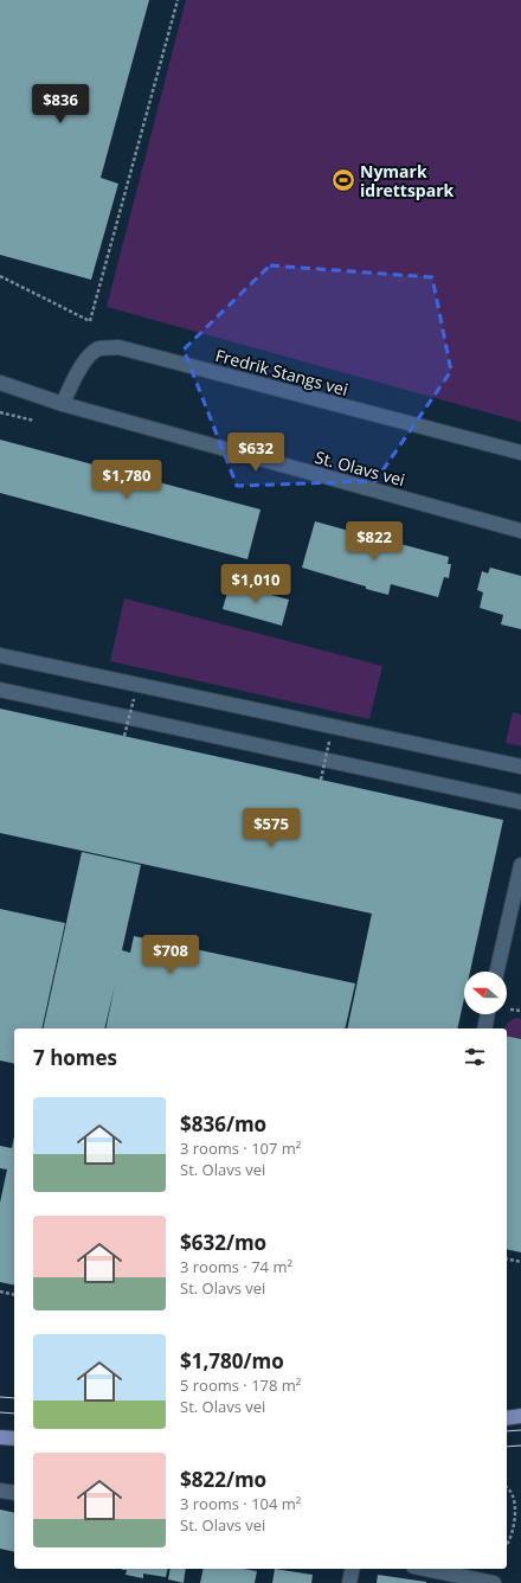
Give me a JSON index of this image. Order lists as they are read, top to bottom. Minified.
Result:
{"streets":{"street":["Fredrik Stangs vei","St. Olavs vei"]},"crossings":[["Fredrik Stangs vei","St. Olavs vei"]],"places":{"sports":["Nymark idrettspark"]},"north":"left","page":{"price":["$836","$632","$1,780","$822","$1,010","$575","$708"],"heading":"7 homes","list":[{"name":"$836/mo","note":"3 rooms · 107 m² · St. Olavs vei"},{"name":"$632/mo","note":"3 rooms · 74 m² · St. Olavs vei"},{"name":"$1,780/mo","note":"5 rooms · 178 m² · St. Olavs vei"},{"name":"$822/mo","note":"3 rooms · 104 m² · St. Olavs vei"}]}}
